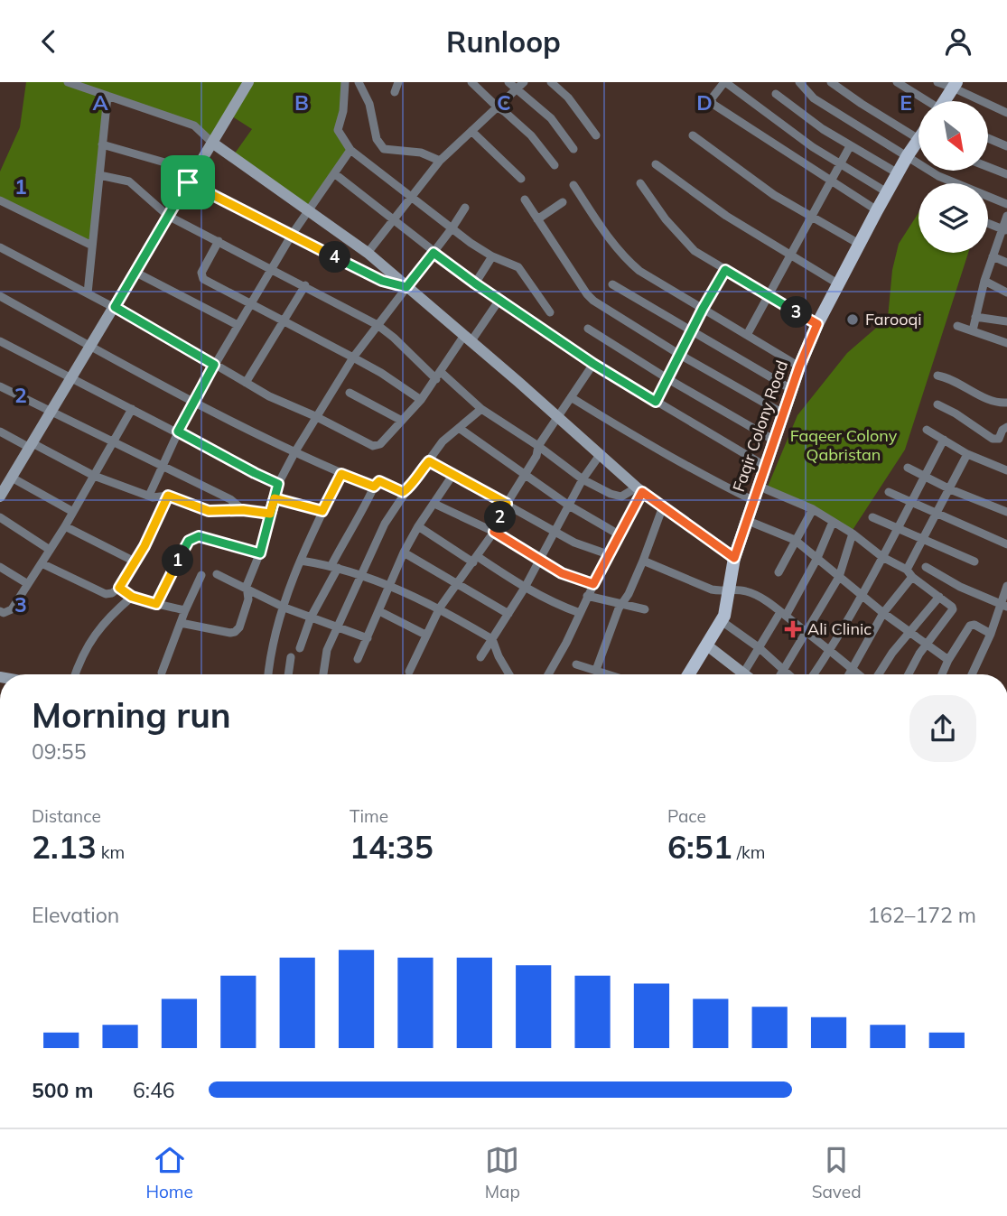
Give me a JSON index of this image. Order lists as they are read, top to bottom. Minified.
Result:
{"streets":{"main road":["Faqir Colony Road"]},"parks":["Faqeer Colony Qabristan"],"places":{"other":["Farooqi"],"health":["Ali Clinic"]},"north":"bottom right","page":{"header":"Runloop","pins":["4","3","2","1"],"heading":["Morning run","09:55"],"stats":[["Distance","2.13 km"],["Time","14:35"],["Pace","6:51 /km"]],"chart":["Elevation","162–172 m"],"list":[{"name":"500 m","note":"6:46"}],"tabs":["Home","Map","Saved"]},"grid":{"columns":["A","B","C","D","E"],"rows":["1","2","3"]}}
